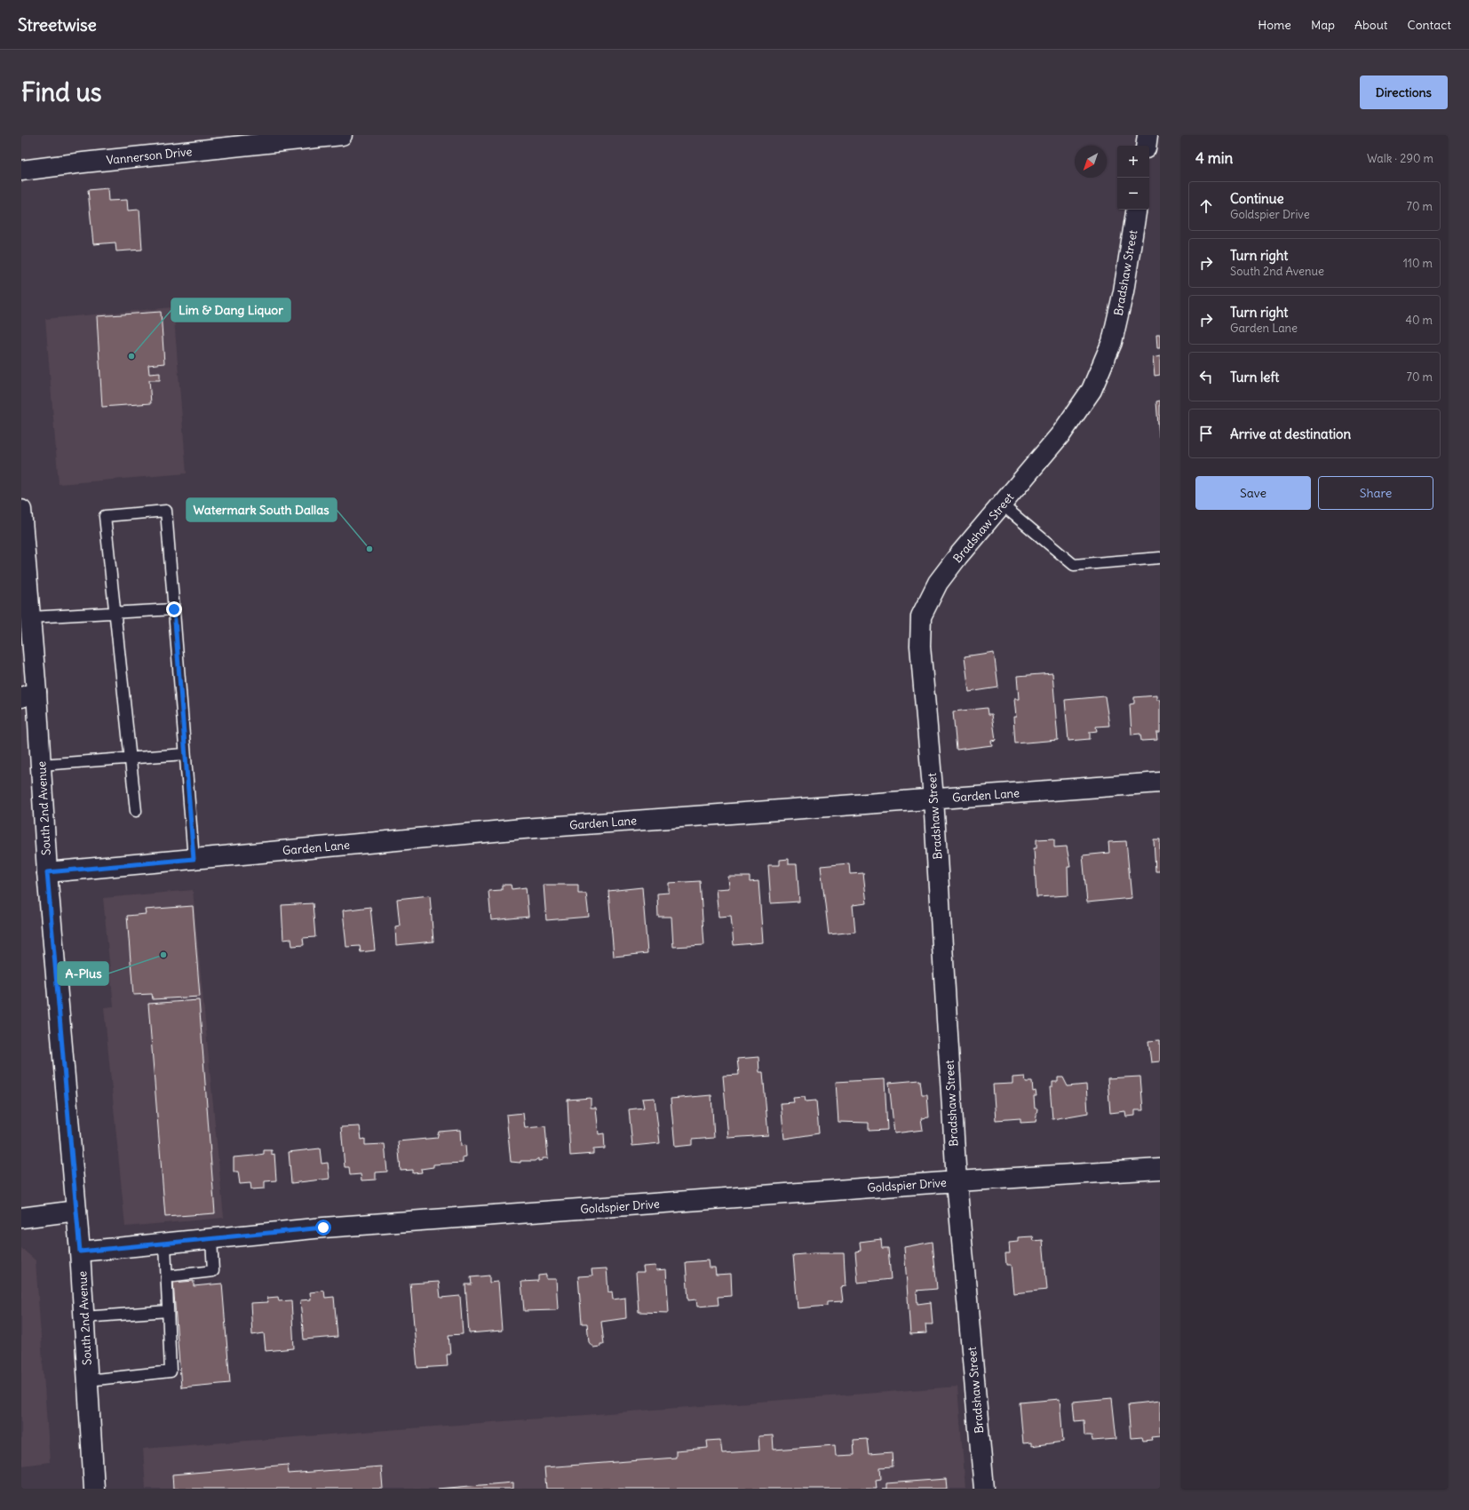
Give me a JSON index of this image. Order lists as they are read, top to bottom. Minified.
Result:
{"streets":{"street":["Vannerson Drive","Bradshaw Street","Garden Lane","South 2nd Avenue","Goldspier Drive"]},"crossings":[["Bradshaw Street","Garden Lane"],["Bradshaw Street","Goldspier Drive"],["Garden Lane","South 2nd Avenue"],["South 2nd Avenue","Goldspier Drive"]],"places":["Lim & Dang Liquor","Watermark South Dallas","A-Plus"],"north":"bottom left","page":{"header":"Streetwise","nav":["Home","Map","About","Contact"],"buttons":["Directions",["Save","Share"]],"title":"Find us","heading":["4 min","Walk · 290 m"],"map_buttons":["+","−"],"list":[["Continue","Goldspier Drive","70 m"],["Turn right","South 2nd Avenue","110 m"],["Turn right","Garden Lane","40 m"],["Turn left","70 m"],"Arrive at destination"]}}
